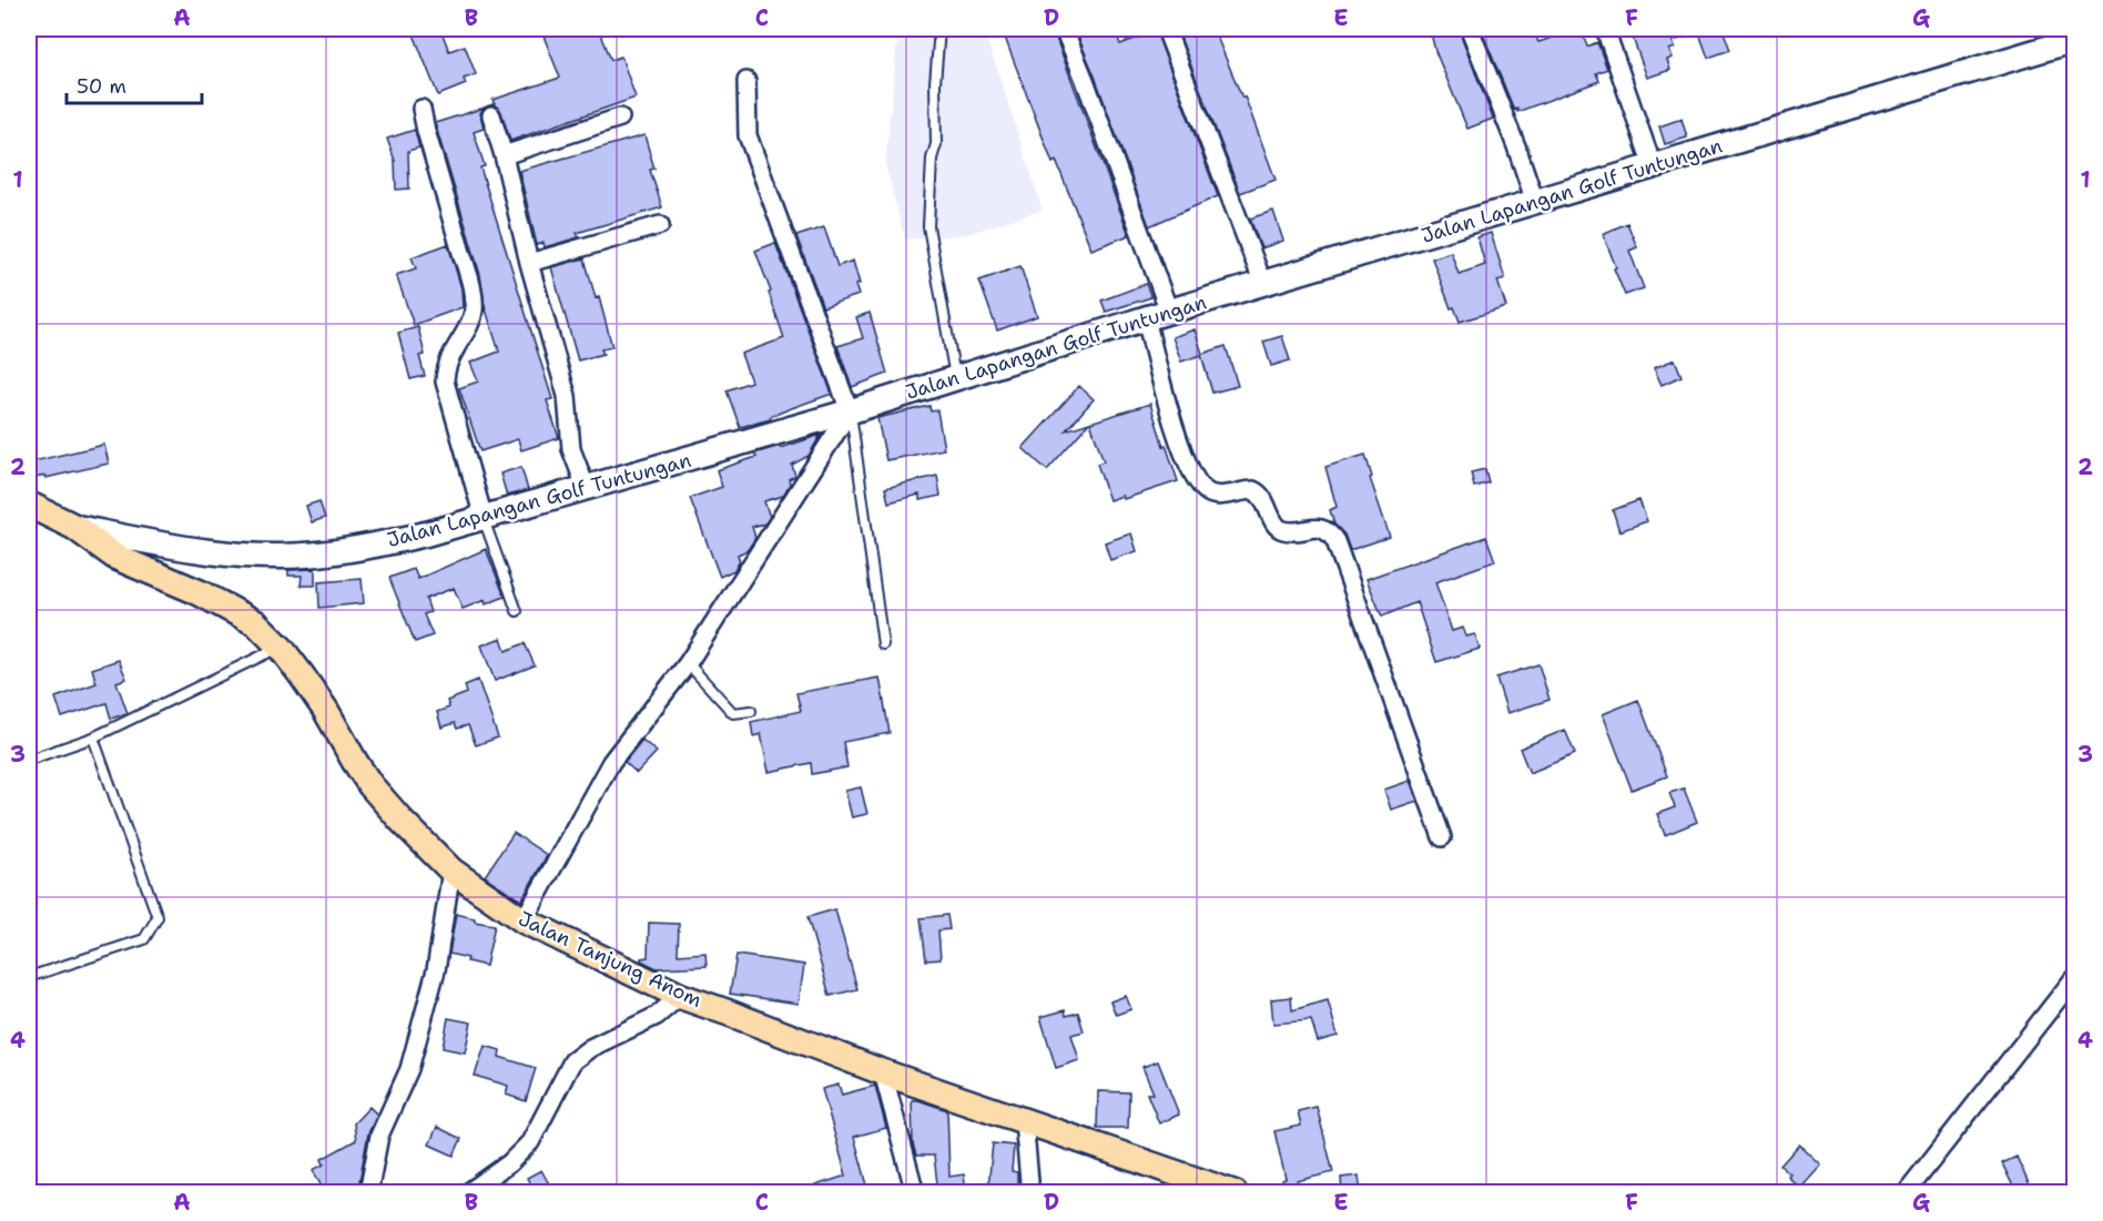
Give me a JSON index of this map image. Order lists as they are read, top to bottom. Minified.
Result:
{"streets":{"main road":["Jalan Lapangan Golf Tuntungan","Jalan Tanjung Anom"]},"crossings":[["Jalan Lapangan Golf Tuntungan","Jalan Tanjung Anom"]],"scale_bar":"50 m","grid":{"columns":["A","B","C","D","E","F","G"],"rows":["1","2","3","4"]}}
